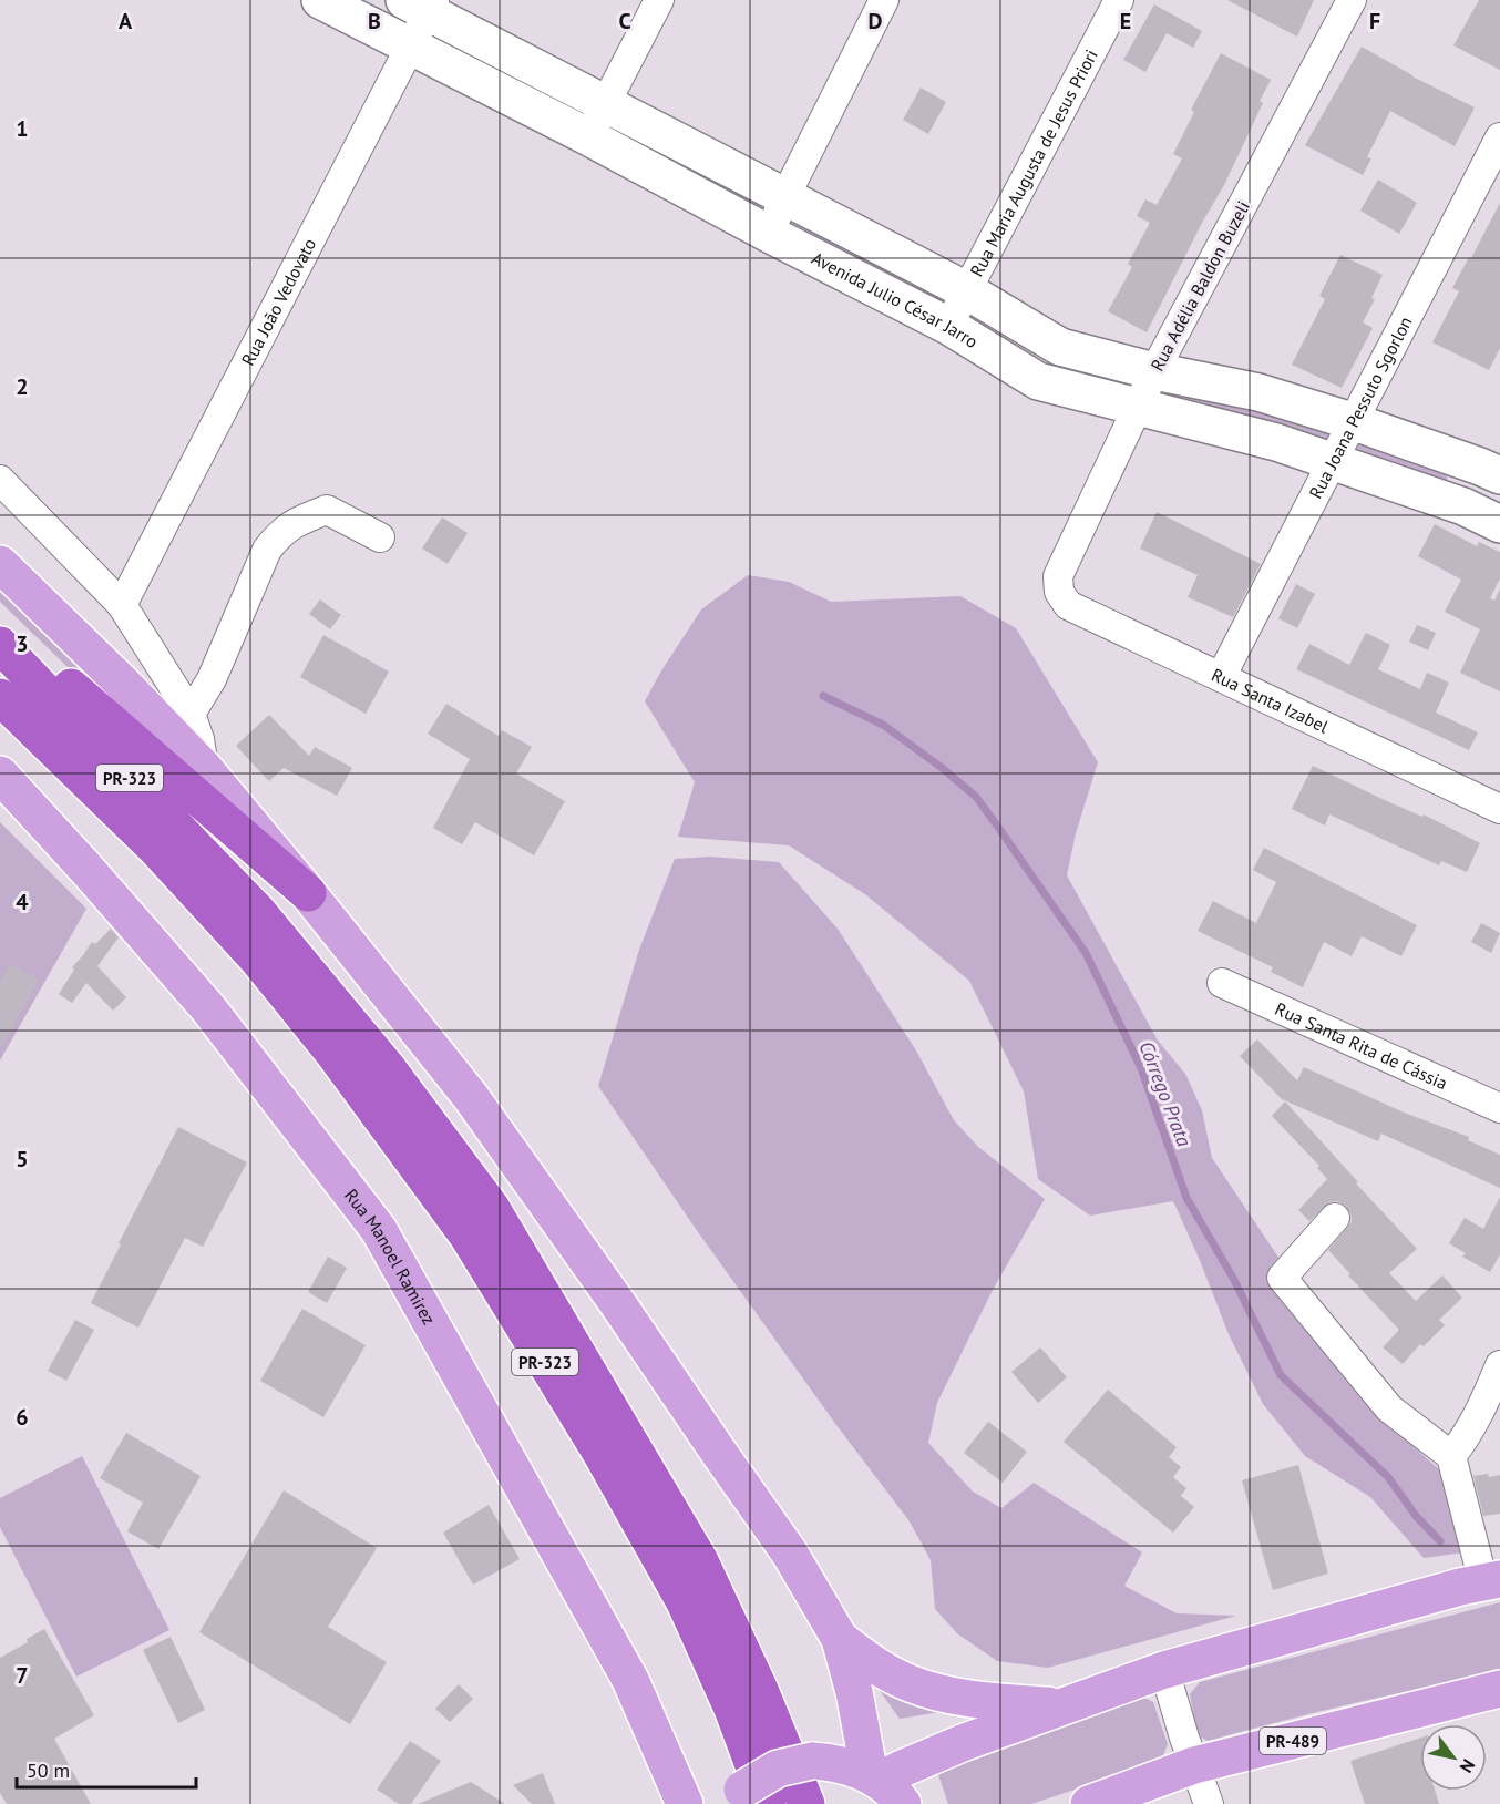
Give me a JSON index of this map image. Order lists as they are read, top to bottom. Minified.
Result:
{"streets":{"highway":["PR-323"],"main road":["Rua Manoel Ramirez","PR-489"],"street":["Rua Maria Augusta de Jesus Priori","Rua Adélia Baldon Buzeli","Avenida Julio César Jarro","Rua João Vedovato","Rua Joana Pessuto Sgorlon","Rua Santa Izabel","Rua Santa Rita de Cássia"]},"crossings":[["Rua Maria Augusta de Jesus Priori","Avenida Julio César Jarro"],["Rua Adélia Baldon Buzeli","Avenida Julio César Jarro"],["Rua Adélia Baldon Buzeli","Rua Santa Izabel"],["Avenida Julio César Jarro","Rua João Vedovato"],["Avenida Julio César Jarro","Rua Joana Pessuto Sgorlon"],["Rua Joana Pessuto Sgorlon","Rua Santa Izabel"]],"water":["Córrego Prata"],"scale_bar":"50 m","north":"bottom right","grid":{"columns":["A","B","C","D","E","F"],"rows":["1","2","3","4","5","6","7"]}}
